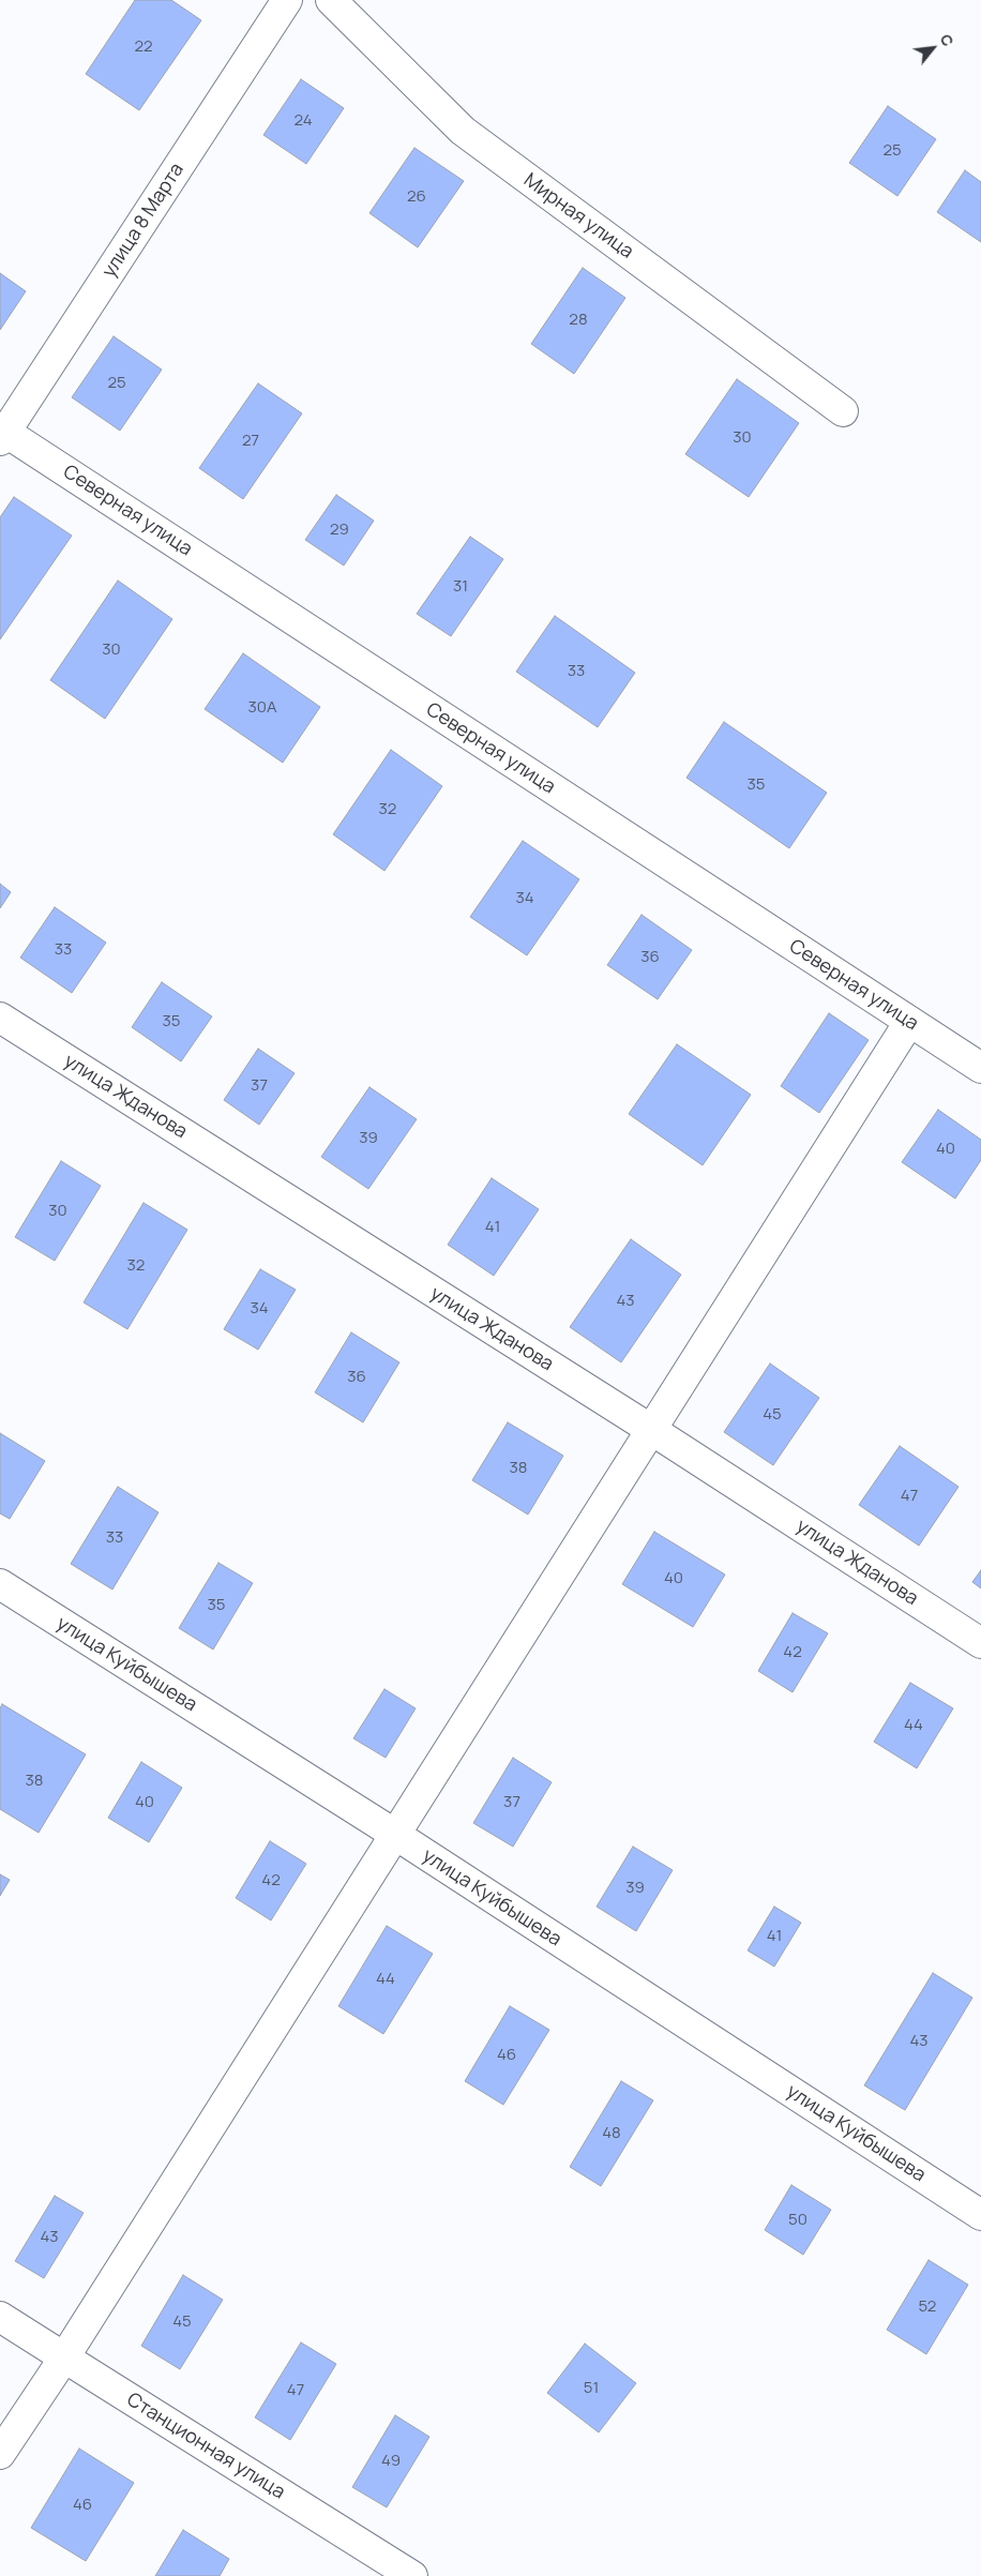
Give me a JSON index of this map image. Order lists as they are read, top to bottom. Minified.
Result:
{"streets":{"street":["Мирная улица","улица 8 Марта","Северная улица","улица Жданова","улица Куйбышева","Станционная улица"]},"crossings":[["улица 8 Марта","Северная улица"]],"house_numbers":["22","24","25","26","28","25","30","27","29","31","30","33","30А","35","32","34","33","36","35","37","39","40","30","41","32","43","34","36","45","38","47","33","40","35","42","44","38","40","37","42","39","41","44","43","46","48","50","43","52","45","51","47","49","46"],"north":"top right"}
